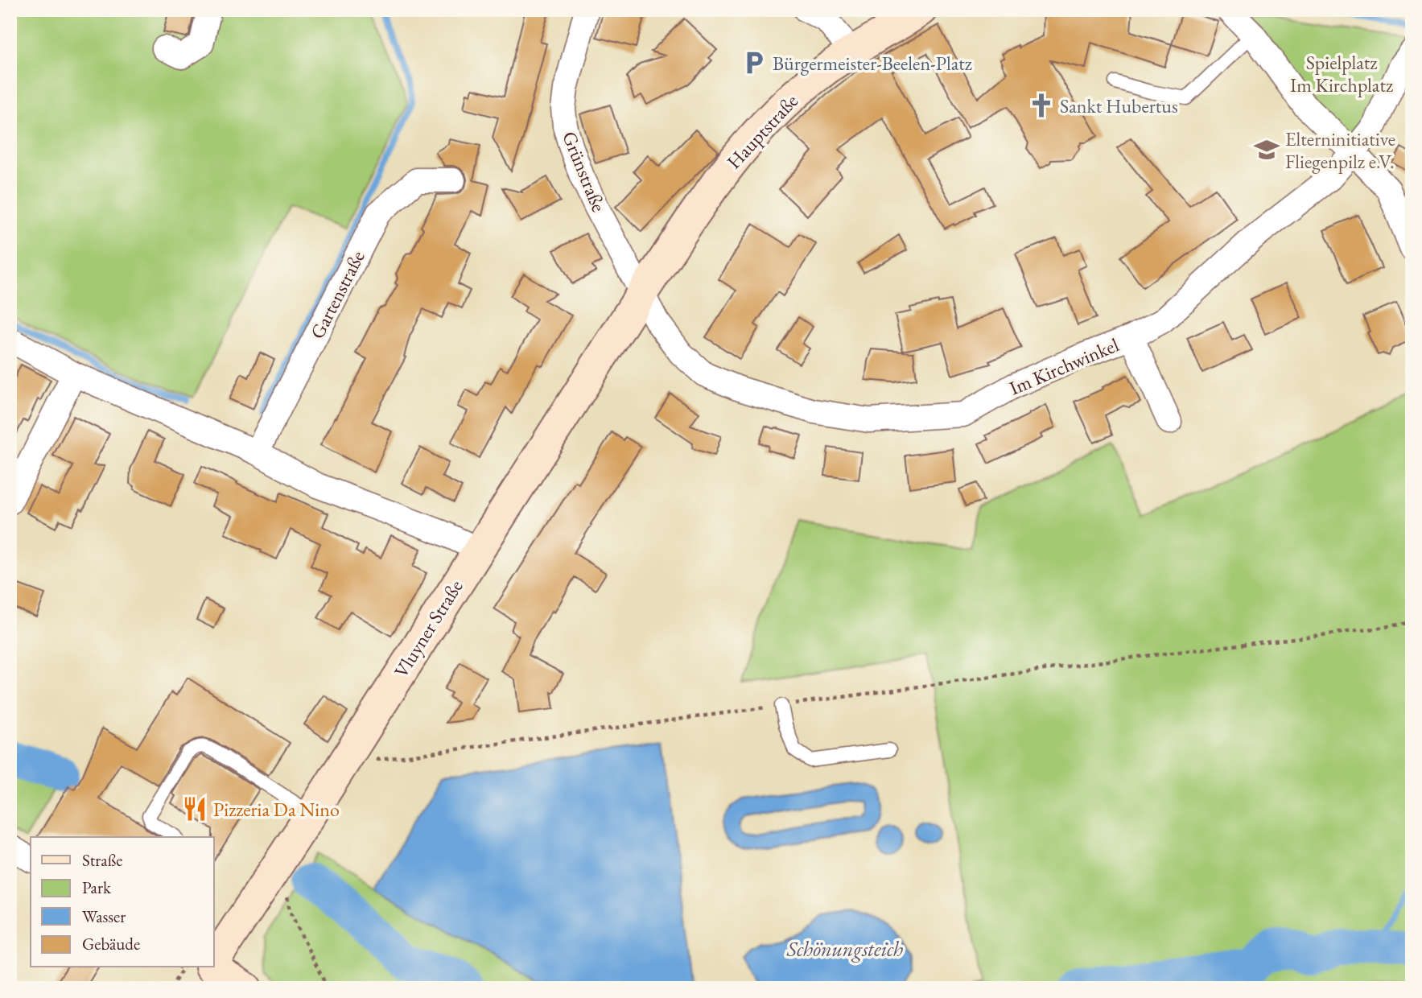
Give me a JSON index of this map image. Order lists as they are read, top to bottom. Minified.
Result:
{"streets":{"main road":["Hauptstraße","Vluyner Straße"],"street":["Grünstraße","Gartenstraße","Im Kirchwinkel"]},"crossings":[["Hauptstraße","Grünstraße"],["Hauptstraße","Im Kirchwinkel"],["Hauptstraße","Vluyner Straße"],["Grünstraße","Im Kirchwinkel"],["Grünstraße","Vluyner Straße"],["Im Kirchwinkel","Vluyner Straße"]],"water":["Schönungsteich"],"parks":["Spielplatz Im Kirchplatz"],"places":{"parking":["Bürgermeister-Beelen-Platz"],"church":["Sankt Hubertus"],"school or university":["Elterninitiative Fliegenpilz e.V."],"restaurant":["Pizzeria Da Nino"]},"legend":["Straße","Park","Wasser","Gebäude"]}
